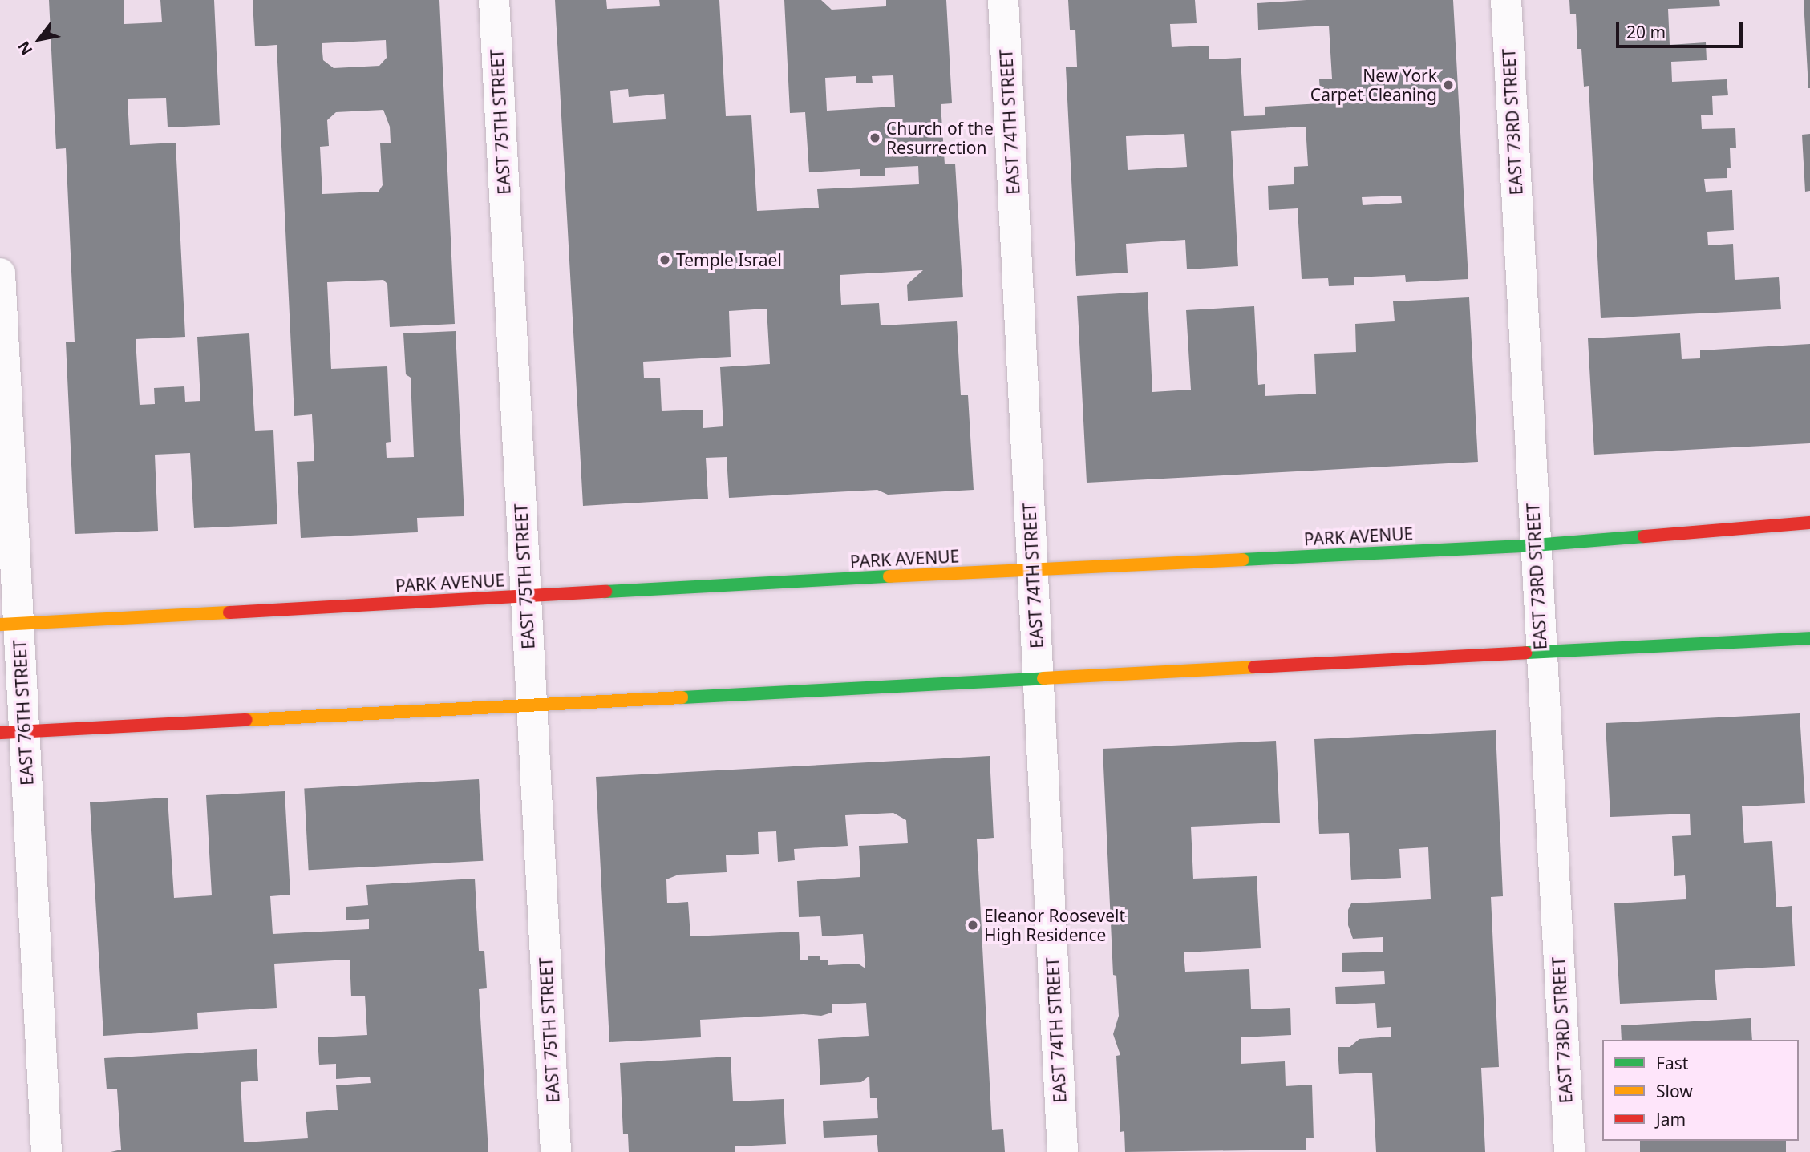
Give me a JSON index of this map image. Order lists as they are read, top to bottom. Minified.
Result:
{"streets":{"main road":["PARK AVENUE"],"street":["EAST 75TH STREET","EAST 74TH STREET","EAST 73RD STREET","EAST 76TH STREET"]},"crossings":[["EAST 75TH STREET","PARK AVENUE"],["EAST 74TH STREET","PARK AVENUE"],["EAST 73RD STREET","PARK AVENUE"],["PARK AVENUE","EAST 76TH STREET"]],"places":["New York Carpet Cleaning","Church of the Resurrection","Temple Israel","Eleanor Roosevelt High Residence"],"legend":["Fast","Slow","Jam"],"scale_bar":"20 m","north":"bottom left"}
